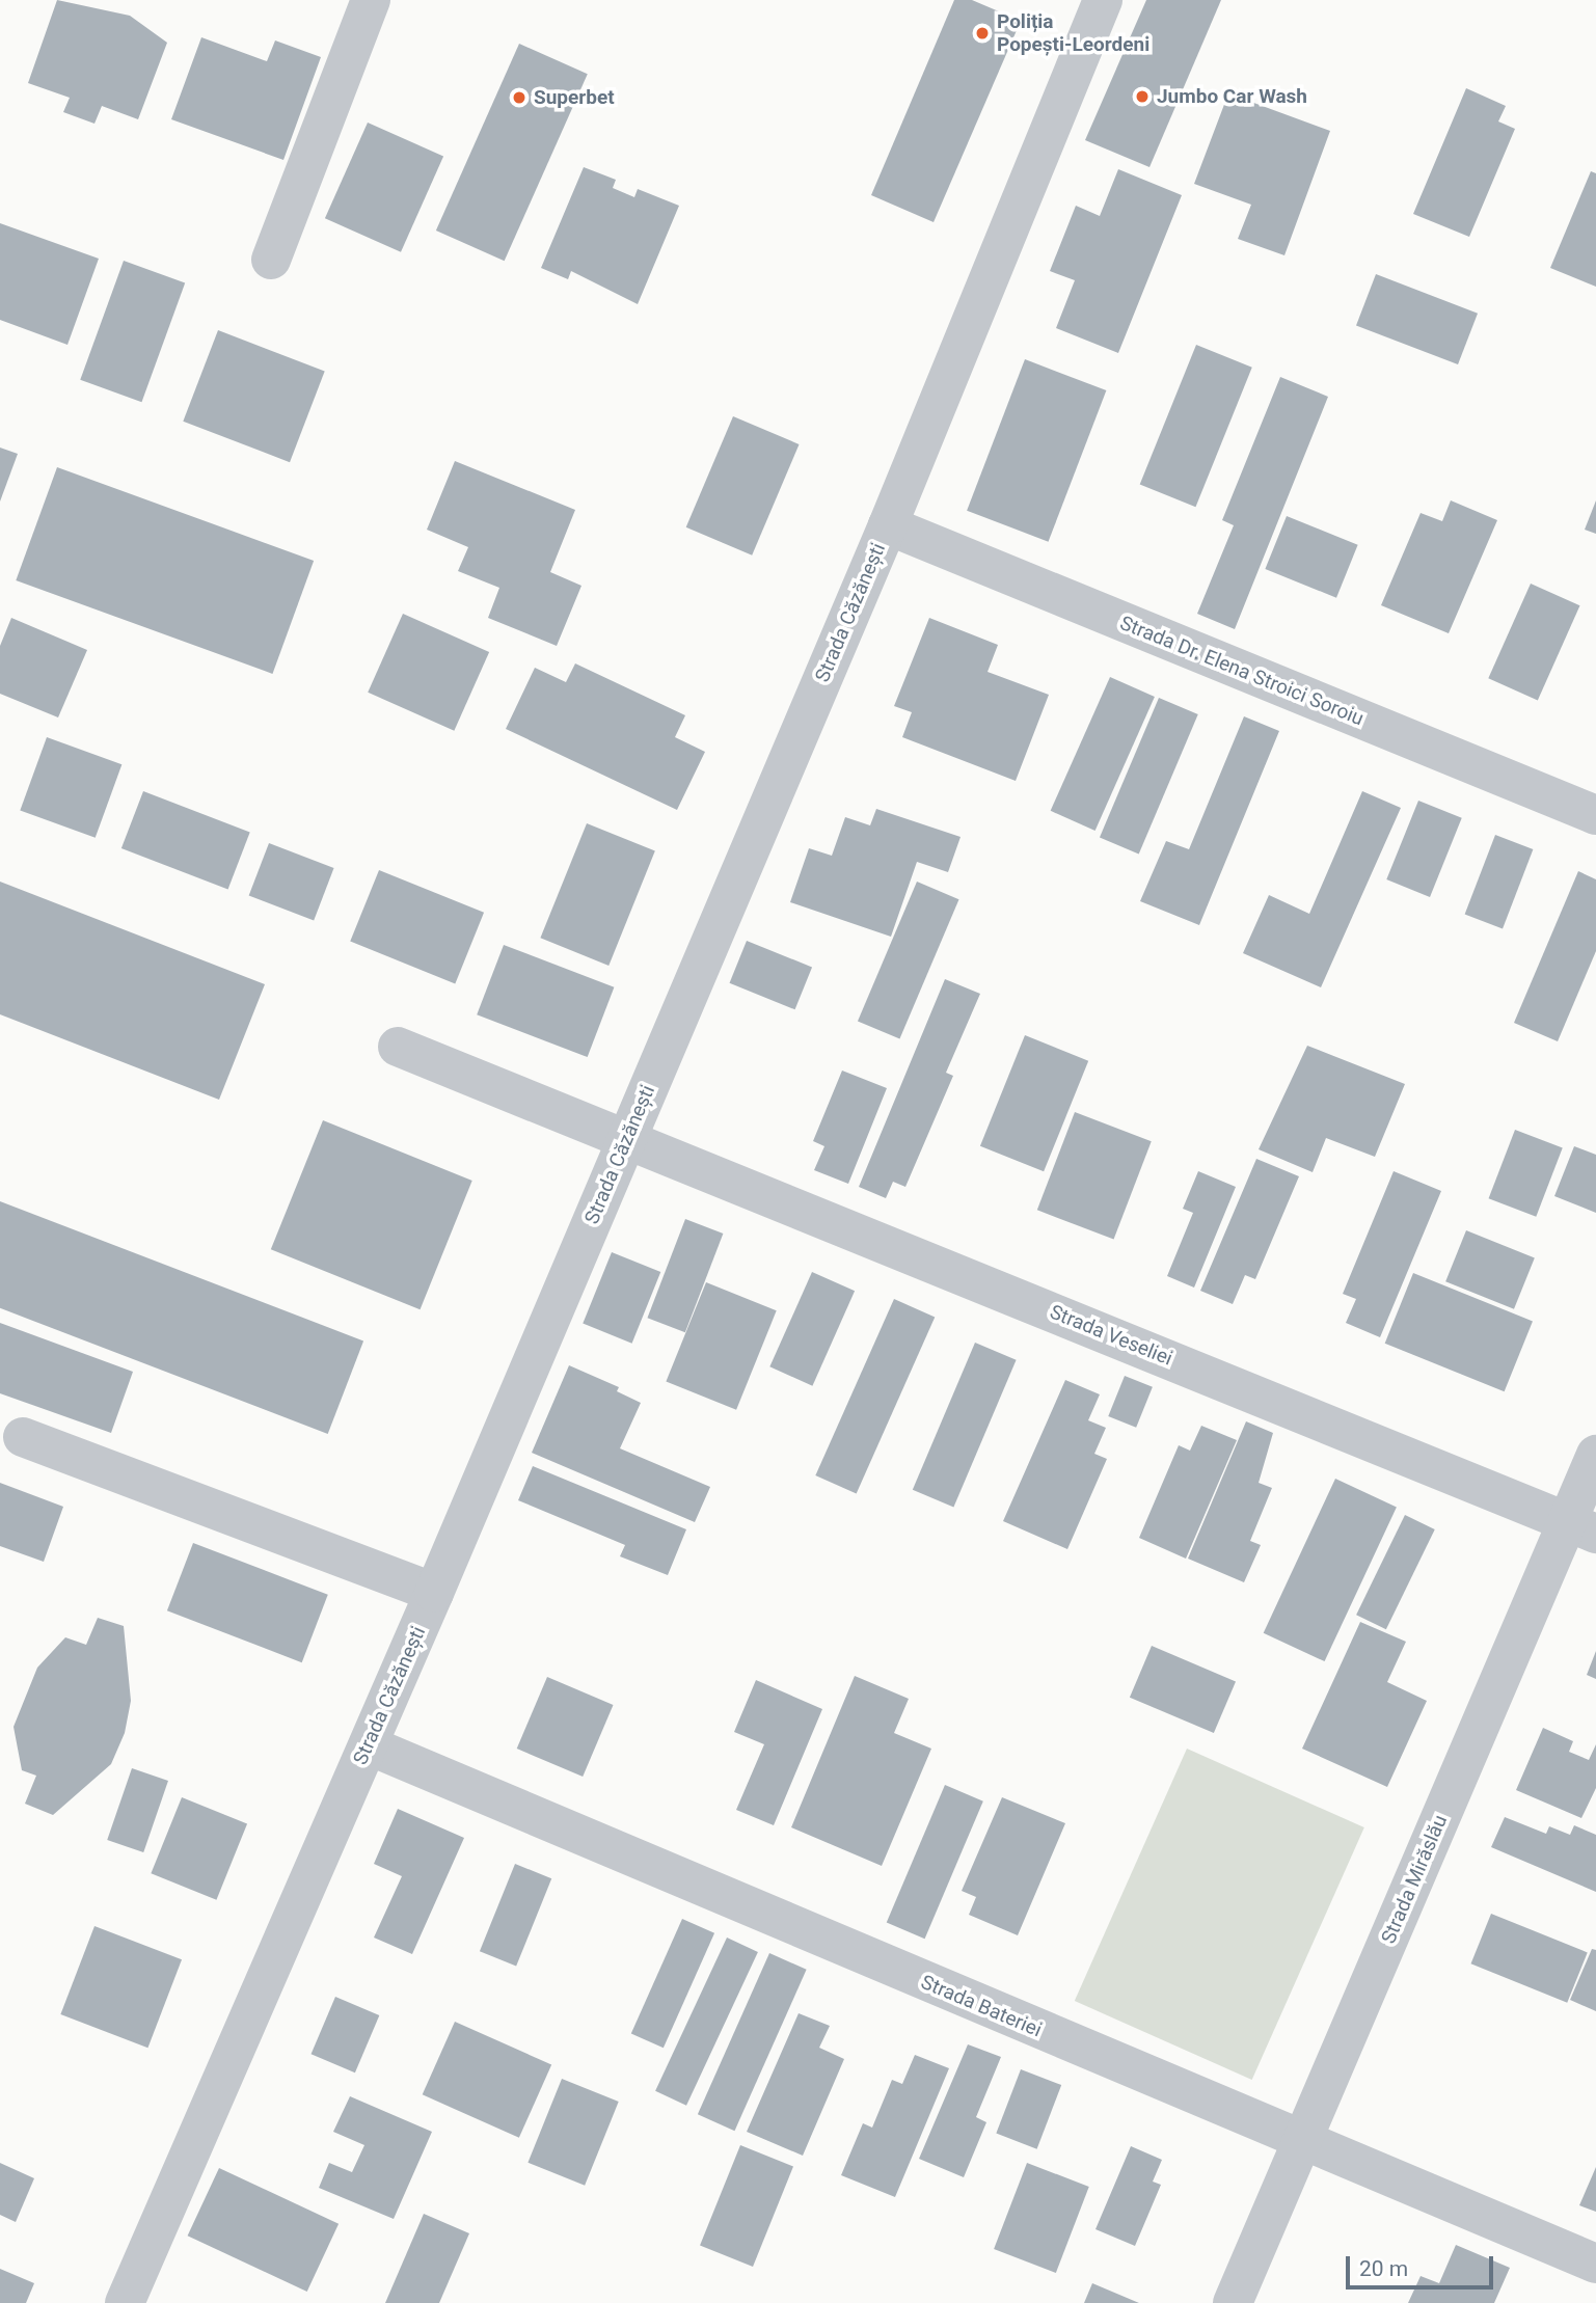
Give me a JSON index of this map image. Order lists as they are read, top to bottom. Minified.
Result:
{"streets":{"street":["Strada Căzănești","Strada Dr. Elena Stroici Soroiu","Strada Veseliei","Strada Mirăslău","Strada Bateriei"]},"crossings":[["Strada Căzănești","Strada Dr. Elena Stroici Soroiu"],["Strada Căzănești","Strada Veseliei"],["Strada Căzănești","Strada Bateriei"],["Strada Veseliei","Strada Mirăslău"],["Strada Mirăslău","Strada Bateriei"]],"places":["Poliția Popești-Leordeni","Jumbo Car Wash","Superbet"],"scale_bar":"20 m"}
